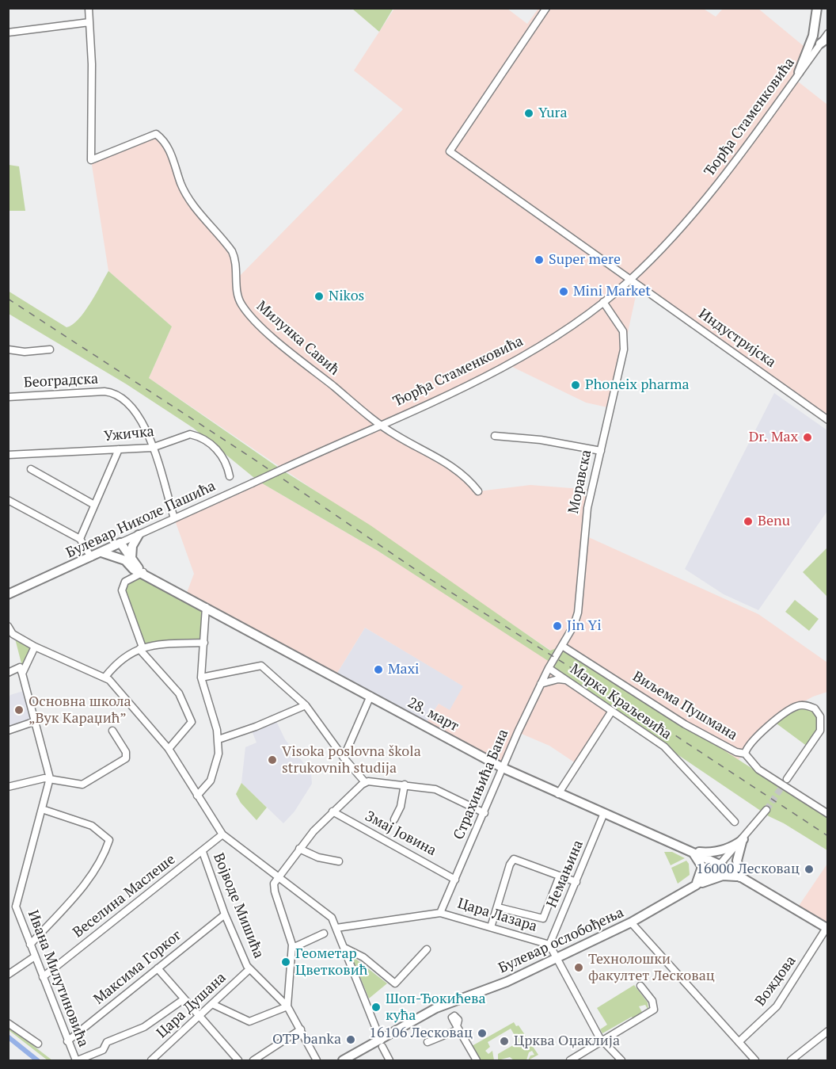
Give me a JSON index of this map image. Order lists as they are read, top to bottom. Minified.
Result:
{"streets":{"main road":["Булевар Николе Пашића","28. март","Булевар ослобођења"],"street":["Ђорђа Стаменковића","Милунка Савић","Индустријска","Београдска","Ужичка","Моравска","Марка Краљевића","Виљема Пушмана","Страхињића Бана","Змај Јовина","Немањина","Веселина Маслеше","Војводе Мишића","Цара Лазара","Максима Горког","Ивана Милутиновића","Вождова","Цара Душана"]},"crossings":[["Ђорђа Стаменковића","Милунка Савић"],["Ђорђа Стаменковића","Индустријска"],["Ђорђа Стаменковића","Моравска"],["Ђорђа Стаменковића","Булевар Николе Пашића"],["Београдска","Ужичка"],["Београдска","Булевар Николе Пашића"],["Моравска","Марка Краљевића"],["Моравска","Виљема Пушмана"],["Моравска","Страхињића Бана"],["Булевар Николе Пашића","28. март"],["Марка Краљевића","Страхињића Бана"],["28. март","Страхињића Бана"],["28. март","Немањина"],["28. март","Булевар ослобођења"],["28. март","Вождова"],["Страхињића Бана","Змај Јовина"],["Страхињића Бана","Цара Лазара"],["Немањина","Цара Лазара"],["Веселина Маслеше","Војводе Мишића"],["Веселина Маслеше","Ивана Милутиновића"],["Војводе Мишића","Максима Горког"],["Војводе Мишића","Цара Душана"],["Цара Лазара","Булевар ослобођења"],["Максима Горког","Ивана Милутиновића"]],"places":["Yura","Super mere","Mini Market","Nikos","Phoneix pharma","Dr. Max","Benu","Jin Yi","Maxi","Основна школа „Вук Караџић”","Visoka poslovna škola strukovnih studija","16000 Лесковац","Геометар Цветковић","Технолошки факултет Лесковац","Шоп-Ђокићева кућа","16106 Лесковац","OTP banka","Црква Оџаклија"]}
